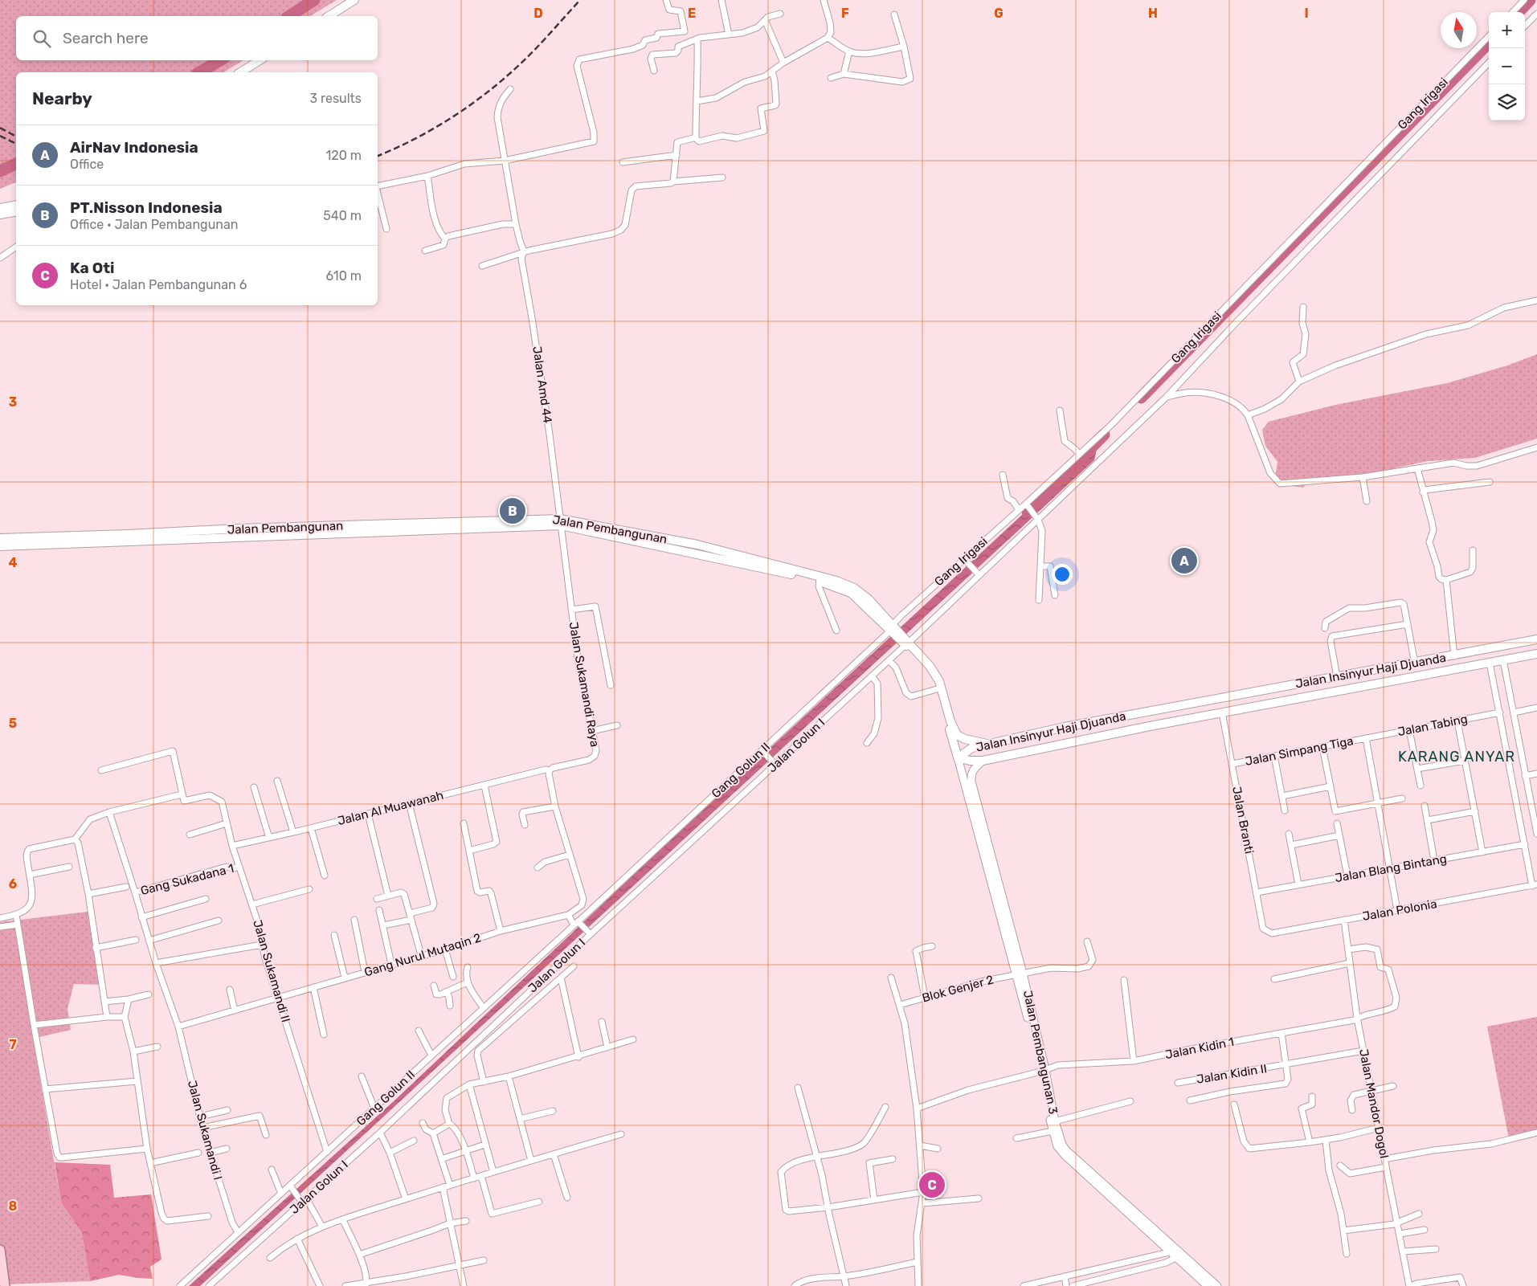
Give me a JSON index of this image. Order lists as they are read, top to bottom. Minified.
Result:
{"streets":{"main road":["Jalan Pembangunan","Jalan Insinyur Haji Djuanda"],"street":["Gang Irigasi","Jalan Amd 44","Jalan Sukamandi Raya","Jalan Tabing","Jalan Golun I","Jalan Simpang Tiga","Gang Golun II","Jalan Al Muawanah","Jalan Branti","Jalan Blang Bintang","Gang Sukadana 1","Jalan Polonia","Gang Nurul Mutaqin 2","Jalan Sukamandi II","Blok Genjer 2","Jalan Kidin 1","Jalan Pembangunan 3","Jalan Kidin II","Jalan Mandor Dogol","Jalan Sukamandi I"]},"crossings":[["Gang Irigasi","Jalan Pembangunan"],["Gang Irigasi","Gang Golun II"],["Jalan Amd 44","Jalan Pembangunan"],["Jalan Amd 44","Jalan Sukamandi Raya"],["Jalan Pembangunan","Jalan Insinyur Haji Djuanda"],["Jalan Pembangunan","Jalan Sukamandi Raya"],["Jalan Pembangunan","Jalan Golun I"],["Jalan Pembangunan","Gang Golun II"],["Jalan Pembangunan","Jalan Pembangunan 3"],["Jalan Insinyur Haji Djuanda","Jalan Branti"],["Jalan Insinyur Haji Djuanda","Jalan Pembangunan 3"],["Jalan Sukamandi Raya","Jalan Al Muawanah"],["Jalan Tabing","Jalan Simpang Tiga"],["Jalan Simpang Tiga","Jalan Branti"],["Gang Golun II","Jalan Sukamandi II"],["Gang Golun II","Jalan Sukamandi I"],["Jalan Al Muawanah","Jalan Sukamandi II"],["Jalan Branti","Jalan Blang Bintang"],["Jalan Branti","Jalan Polonia"],["Gang Sukadana 1","Jalan Sukamandi II"],["Gang Sukadana 1","Jalan Sukamandi I"],["Jalan Polonia","Jalan Mandor Dogol"],["Gang Nurul Mutaqin 2","Jalan Sukamandi II"],["Gang Nurul Mutaqin 2","Jalan Sukamandi I"],["Blok Genjer 2","Jalan Pembangunan 3"],["Jalan Kidin 1","Jalan Pembangunan 3"],["Jalan Kidin 1","Jalan Mandor Dogol"],["Jalan Kidin II","Jalan Mandor Dogol"]],"districts":["KARANG ANYAR"],"north":"top","page":{"map_buttons":["+","−"],"search":"Search here","heading":["Nearby","3 results"],"list":[{"mark":"A","name":"AirNav Indonesia","note":"Office","value":"120 m"},{"mark":"B","name":"PT.Nisson Indonesia","note":"Office · Jalan Pembangunan","value":"540 m"},{"mark":"C","name":"Ka Oti","note":"Hotel · Jalan Pembangunan 6","value":"610 m"}],"pins":["B","A","C"]},"grid":{"columns":["D","E","F","G","H","I"],"rows":["3","4","5","6","7","8"]}}
